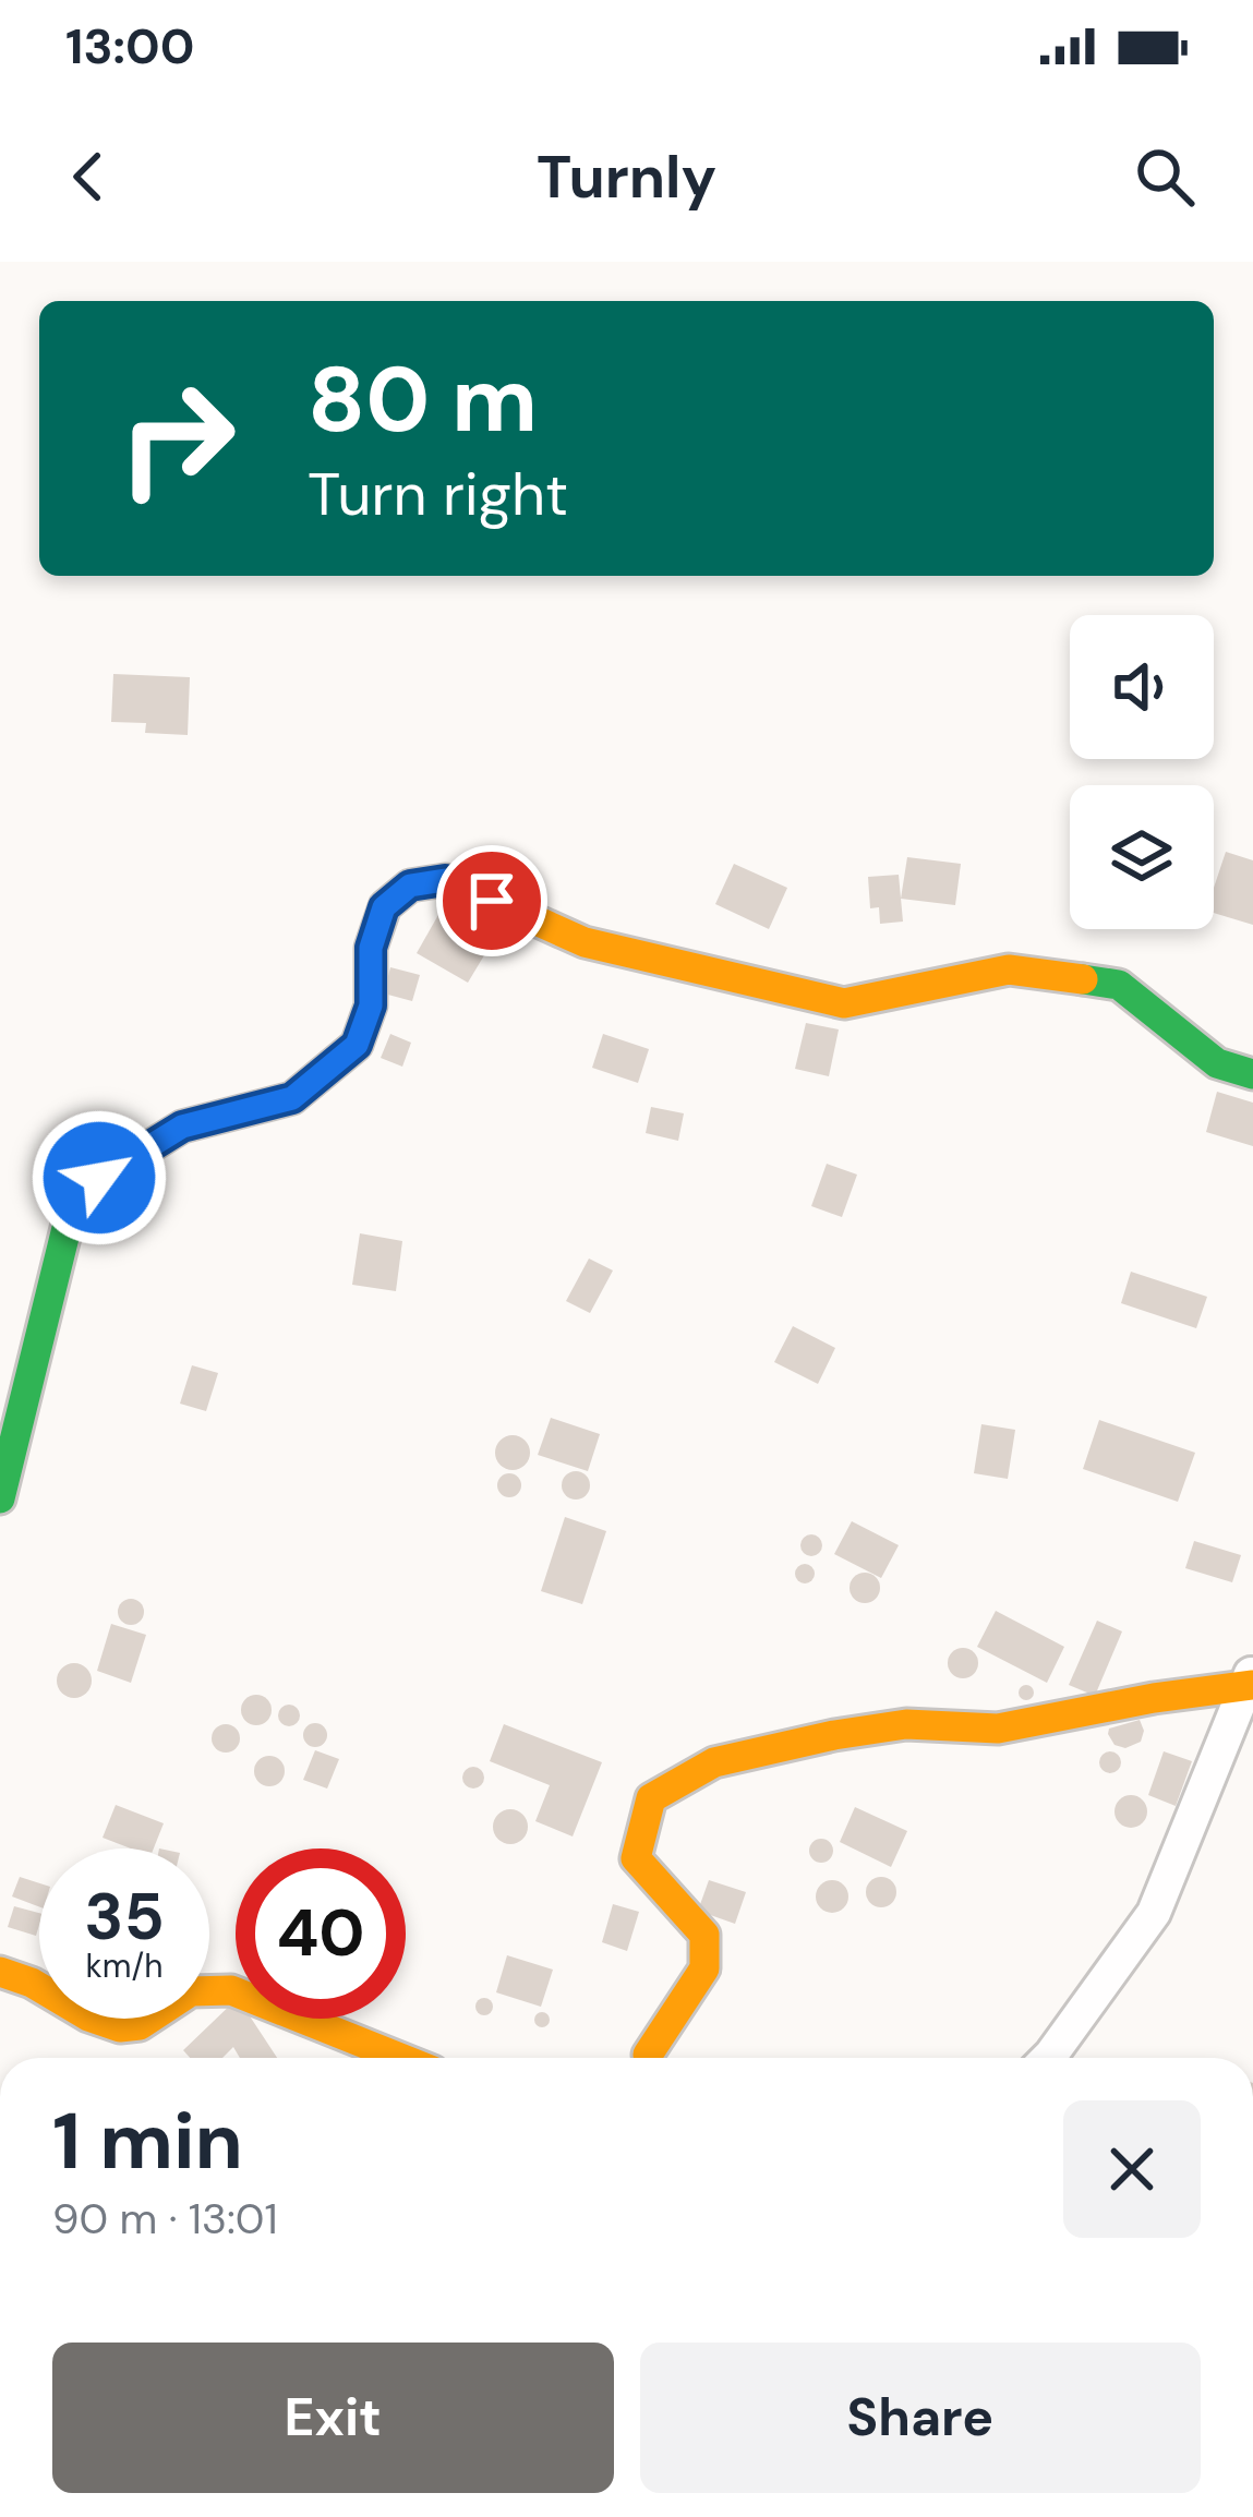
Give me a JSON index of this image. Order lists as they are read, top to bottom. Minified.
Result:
{"page":{"status":"13:00","header":"Turnly","turn":["80 m","Turn right"],"speed":"35 km/h","limit":"40","heading":["1 min","90 m · 13:01"],"buttons":["Exit","Share"]}}
